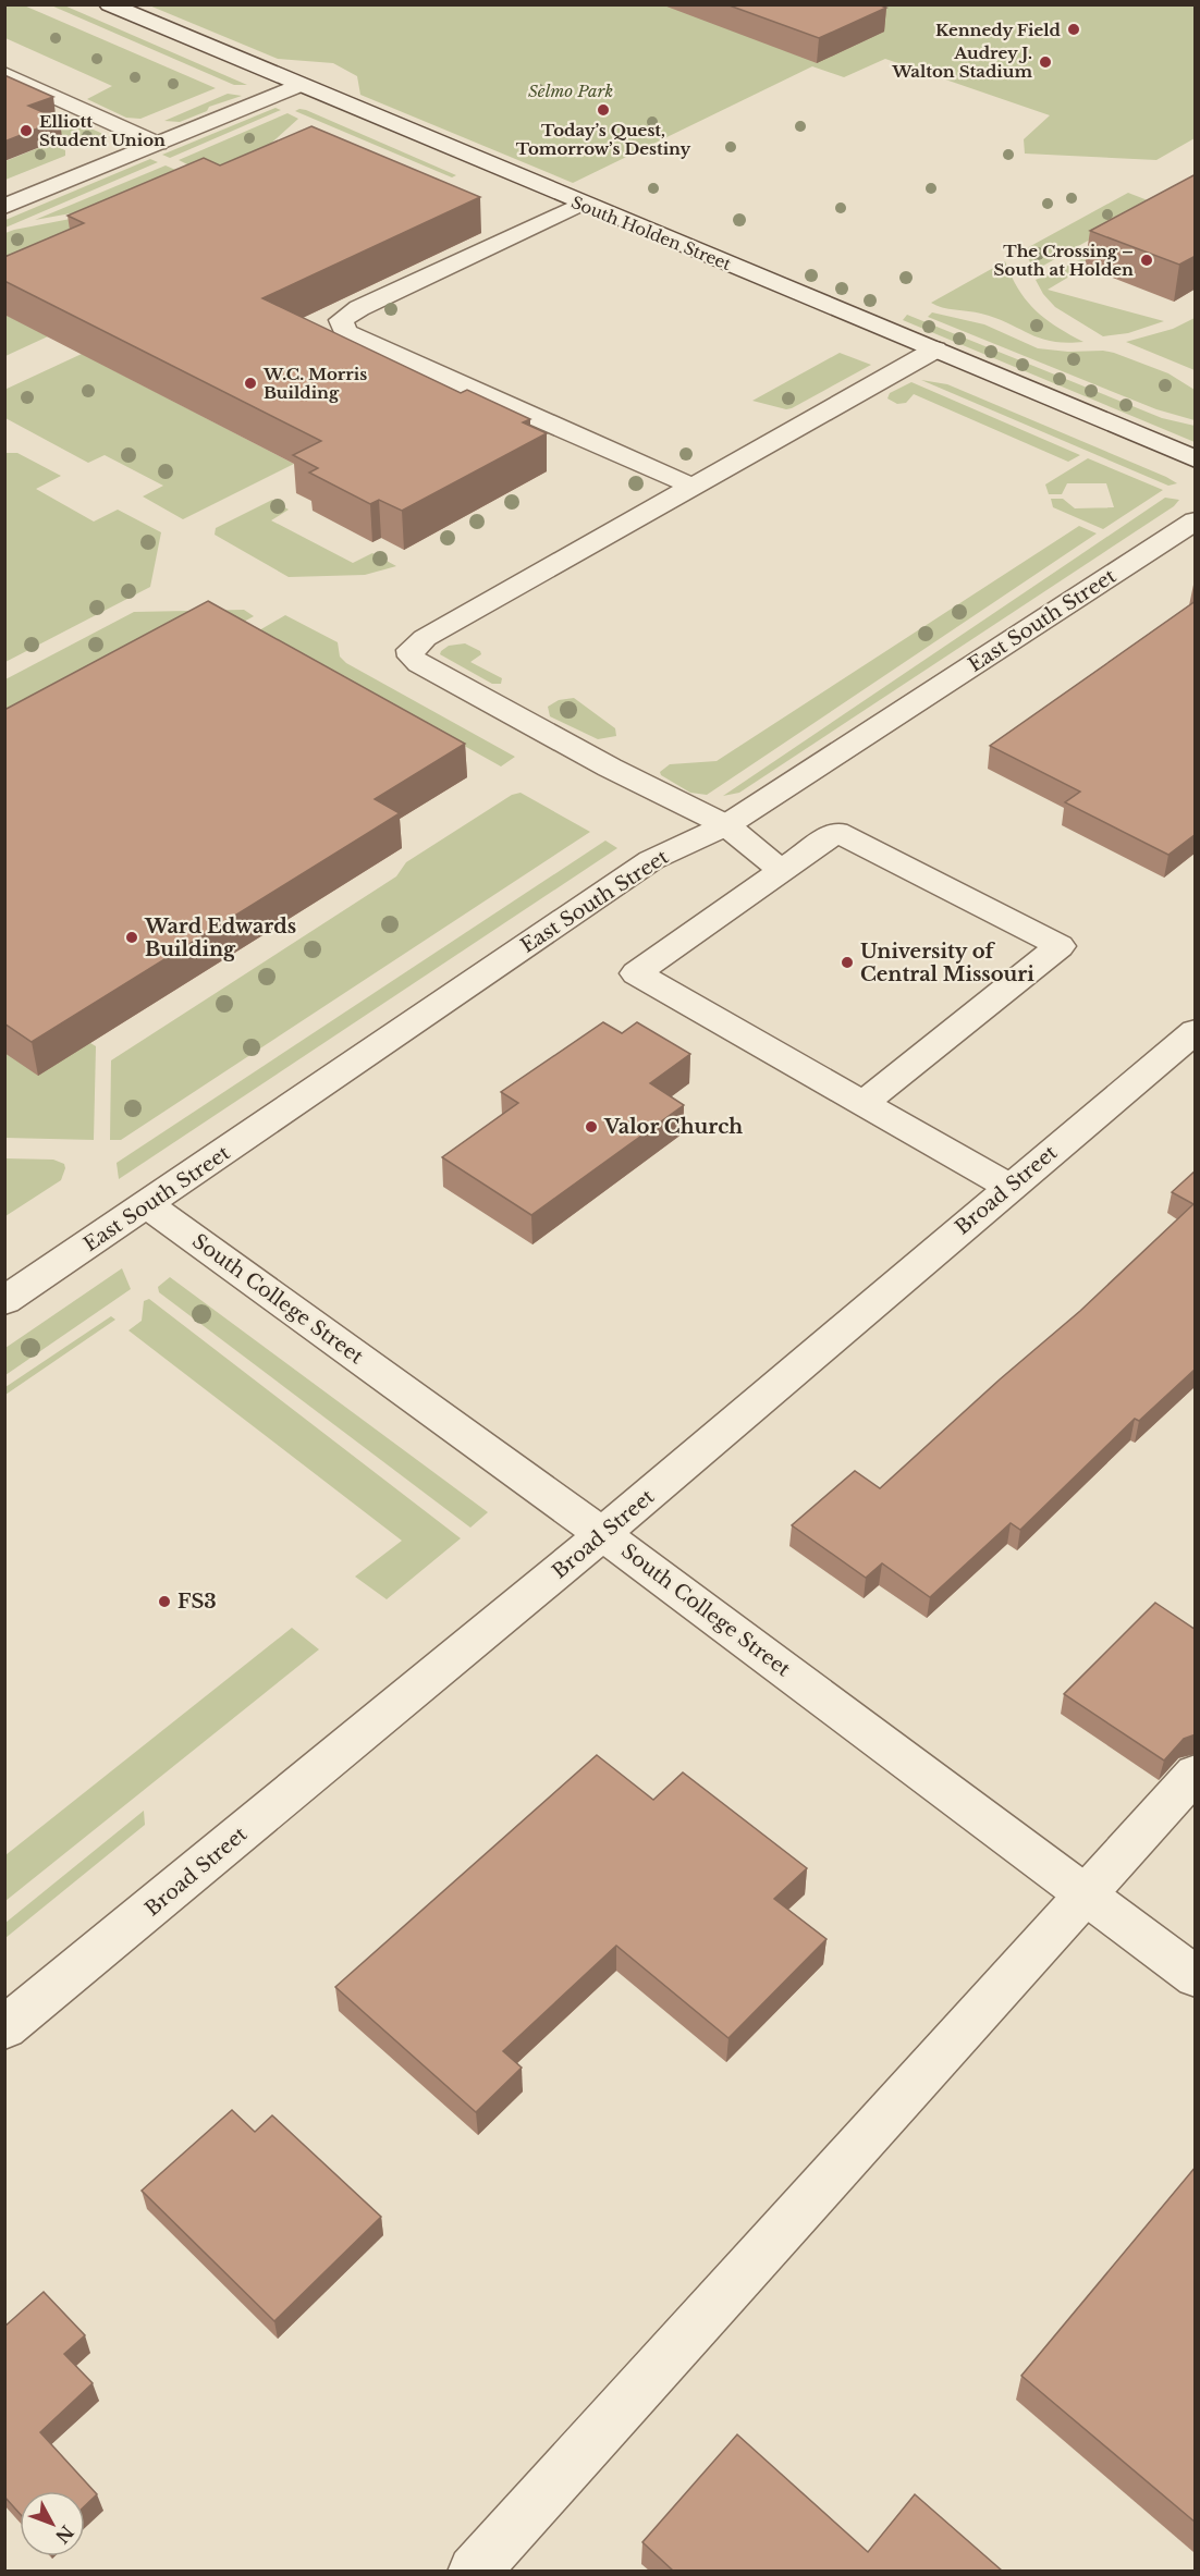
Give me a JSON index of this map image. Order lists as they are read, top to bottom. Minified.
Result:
{"streets":{"street":["South Holden Street","East South Street","Broad Street","South College Street"]},"crossings":[["East South Street","South College Street"],["Broad Street","South College Street"]],"parks":["Selmo Park"],"places":["Kennedy Field","Audrey J. Walton Stadium","Today’s Quest, Tomorrow’s Destiny","Elliott Student Union","The Crossing – South at Holden","W.C. Morris Building","Ward Edwards Building","University of Central Missouri","Valor Church","FS3"],"north":"bottom right"}
